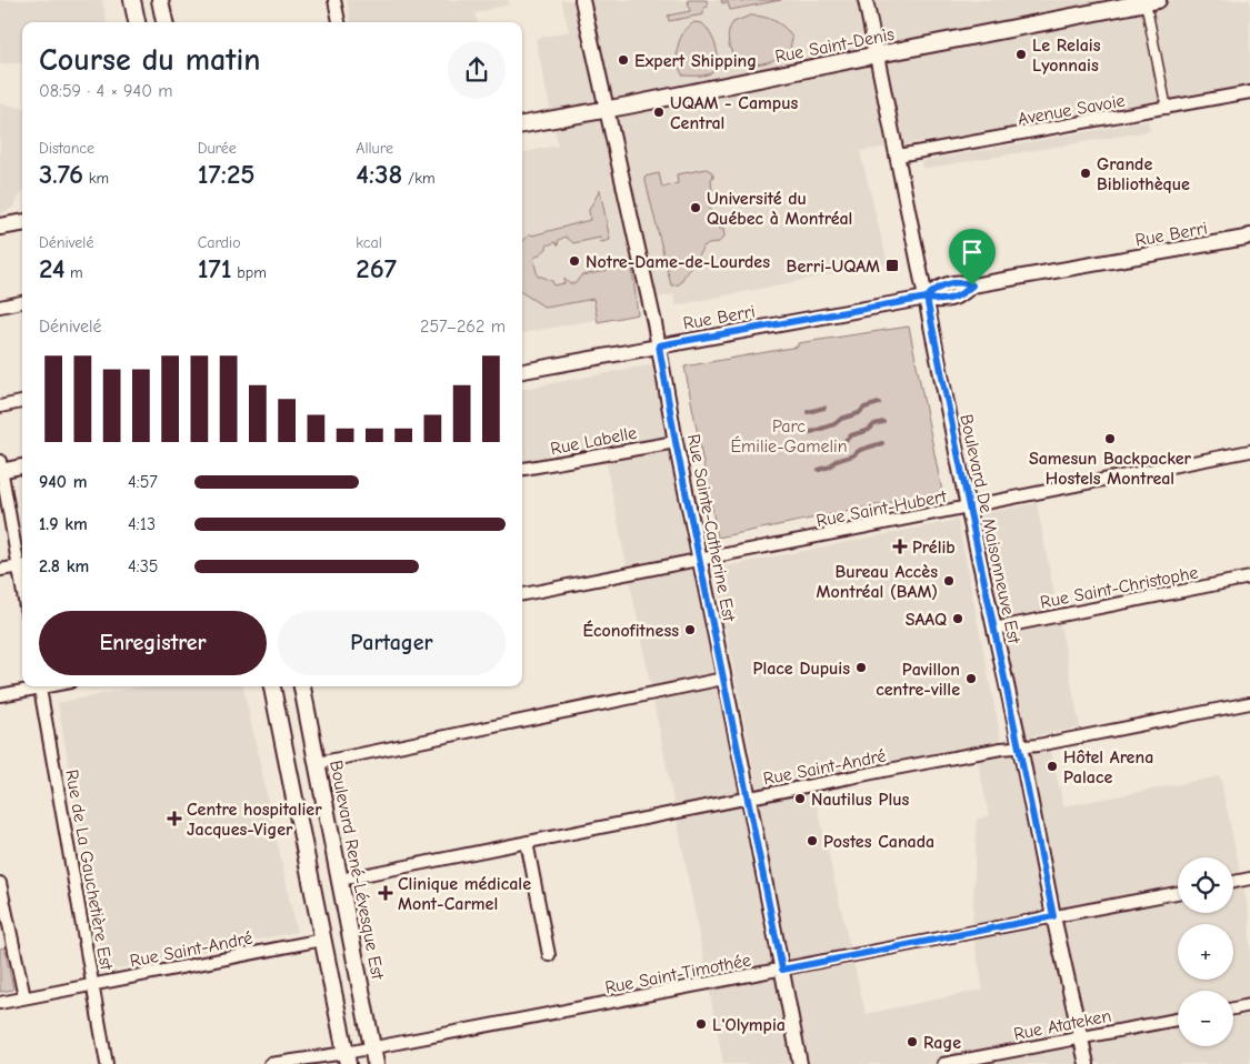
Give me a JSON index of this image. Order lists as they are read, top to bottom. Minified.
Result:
{"streets":{"main road":["Rue Saint-Denis","Boulevard René-Lévesque Est"],"street":["Avenue Savoie","Rue Berri","Rue Labelle","Rue Saint-Hubert","Rue Sainte-Catherine Est","Boulevard De Maisonneuve Est","Rue Saint-Christophe","Rue Saint-André","Rue de La Gauchetière Est","Rue Saint-Timothée","Rue Atateken"]},"crossings":[["Rue Saint-Denis","Rue Sainte-Catherine Est"],["Rue Saint-Denis","Boulevard De Maisonneuve Est"],["Avenue Savoie","Boulevard De Maisonneuve Est"],["Rue Berri","Rue Sainte-Catherine Est"],["Rue Berri","Boulevard De Maisonneuve Est"],["Rue Labelle","Rue Sainte-Catherine Est"],["Rue Saint-Hubert","Rue Sainte-Catherine Est"],["Rue Saint-Hubert","Boulevard De Maisonneuve Est"],["Rue Sainte-Catherine Est","Rue Saint-André"],["Rue Sainte-Catherine Est","Rue Saint-Timothée"],["Boulevard De Maisonneuve Est","Rue Saint-Christophe"],["Boulevard De Maisonneuve Est","Rue Saint-André"],["Boulevard De Maisonneuve Est","Rue Saint-Timothée"],["Boulevard De Maisonneuve Est","Rue Atateken"],["Rue Saint-André","Rue de La Gauchetière Est"],["Rue Saint-André","Boulevard René-Lévesque Est"],["Boulevard René-Lévesque Est","Rue Saint-Timothée"]],"parks":["Parc Émilie-Gamelin"],"places":{"other":["Le Relais Lyonnais","Expert Shipping","UQAM - Campus Central","Grande Bibliothèque","Université du Québec à Montréal","Notre-Dame-de-Lourdes","Samesun Backpacker Hostels Montreal","Bureau Accès Montréal (BAM)","SAAQ","Éconofitness","Place Dupuis","Pavillon centre-ville","Hôtel Arena Palace","Nautilus Plus","Postes Canada","L'Olympia","Rage"],"transit":["Berri-UQAM"],"health":["Prélib","Centre hospitalier Jacques-Viger","Clinique médicale Mont-Carmel"]},"page":{"heading":["Course du matin","08:59 · 4 × 940 m"],"stats":[["Distance","3.76 km"],["Durée","17:25"],["Allure","4:38 /km"],["Dénivelé","24 m"],["Cardio","171 bpm"],["kcal","267"]],"chart":["Dénivelé","257–262 m"],"list":[{"name":"940 m","note":"4:57"},{"name":"1.9 km","note":"4:13"},{"name":"2.8 km","note":"4:35"}],"buttons":["Enregistrer","Partager"],"map_buttons":["+","−"]}}
